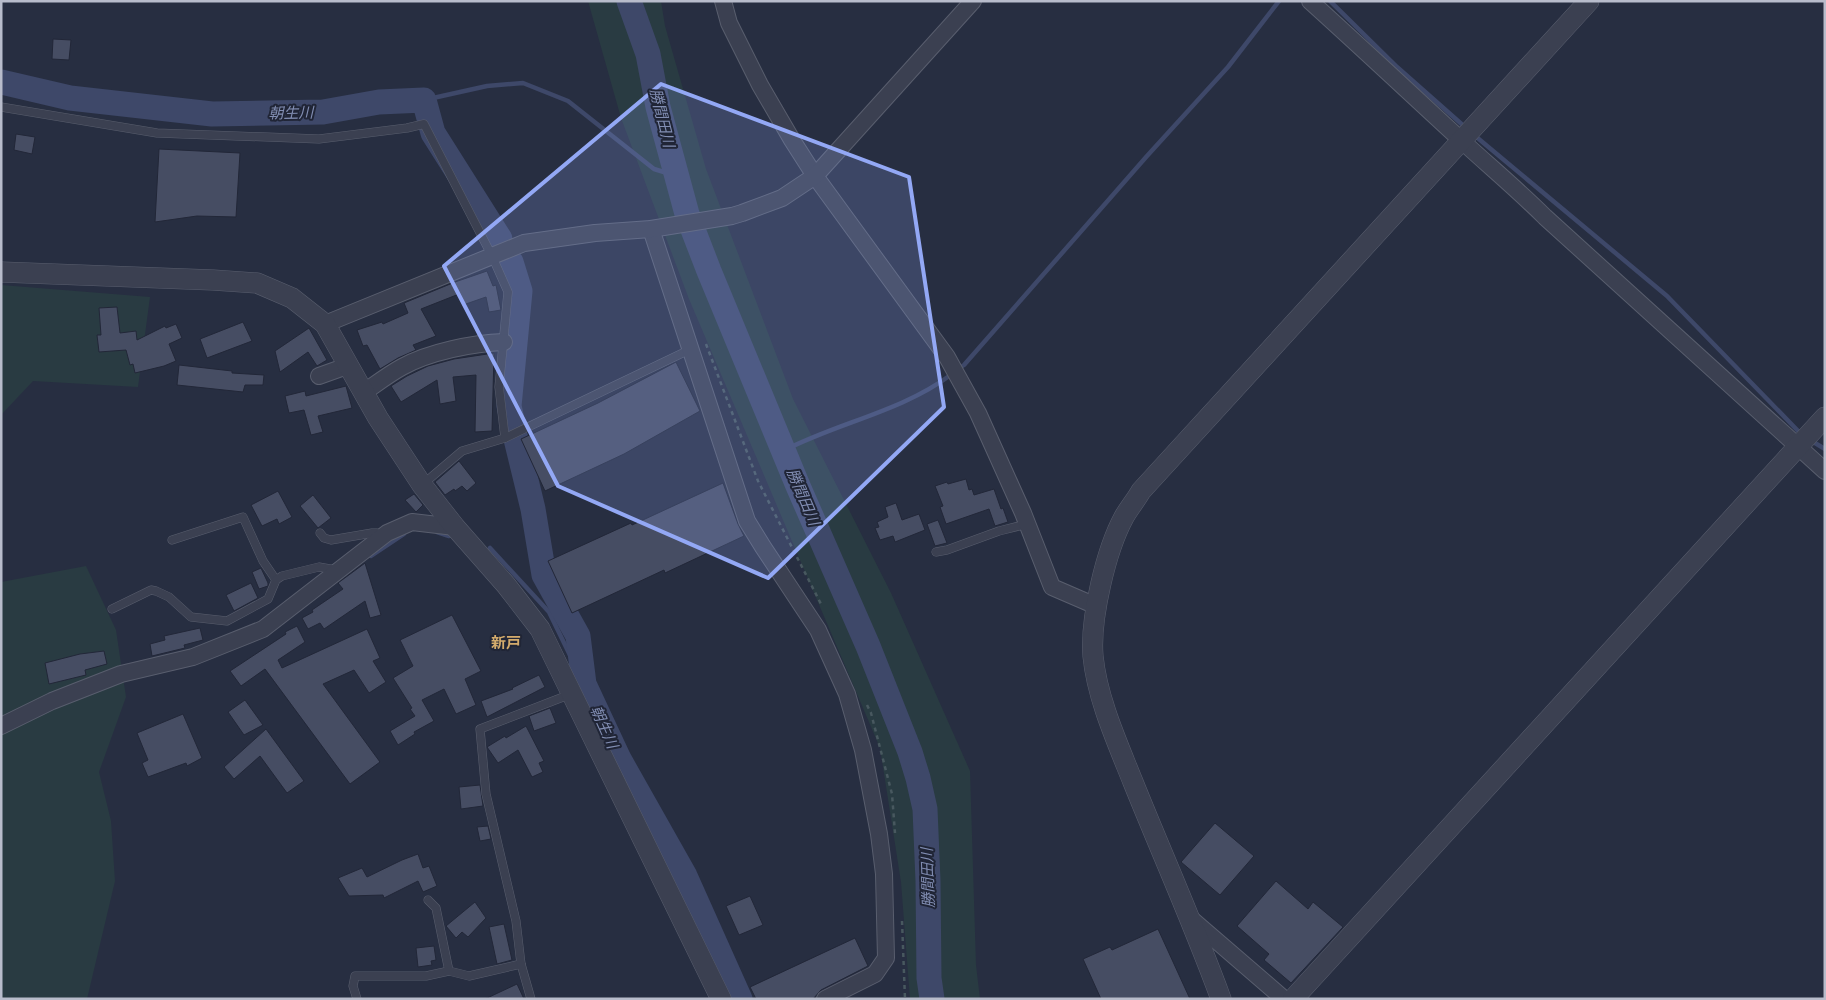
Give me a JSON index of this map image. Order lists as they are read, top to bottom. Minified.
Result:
{"districts":["新戸"],"water":["朝生川","勝間田川"]}
